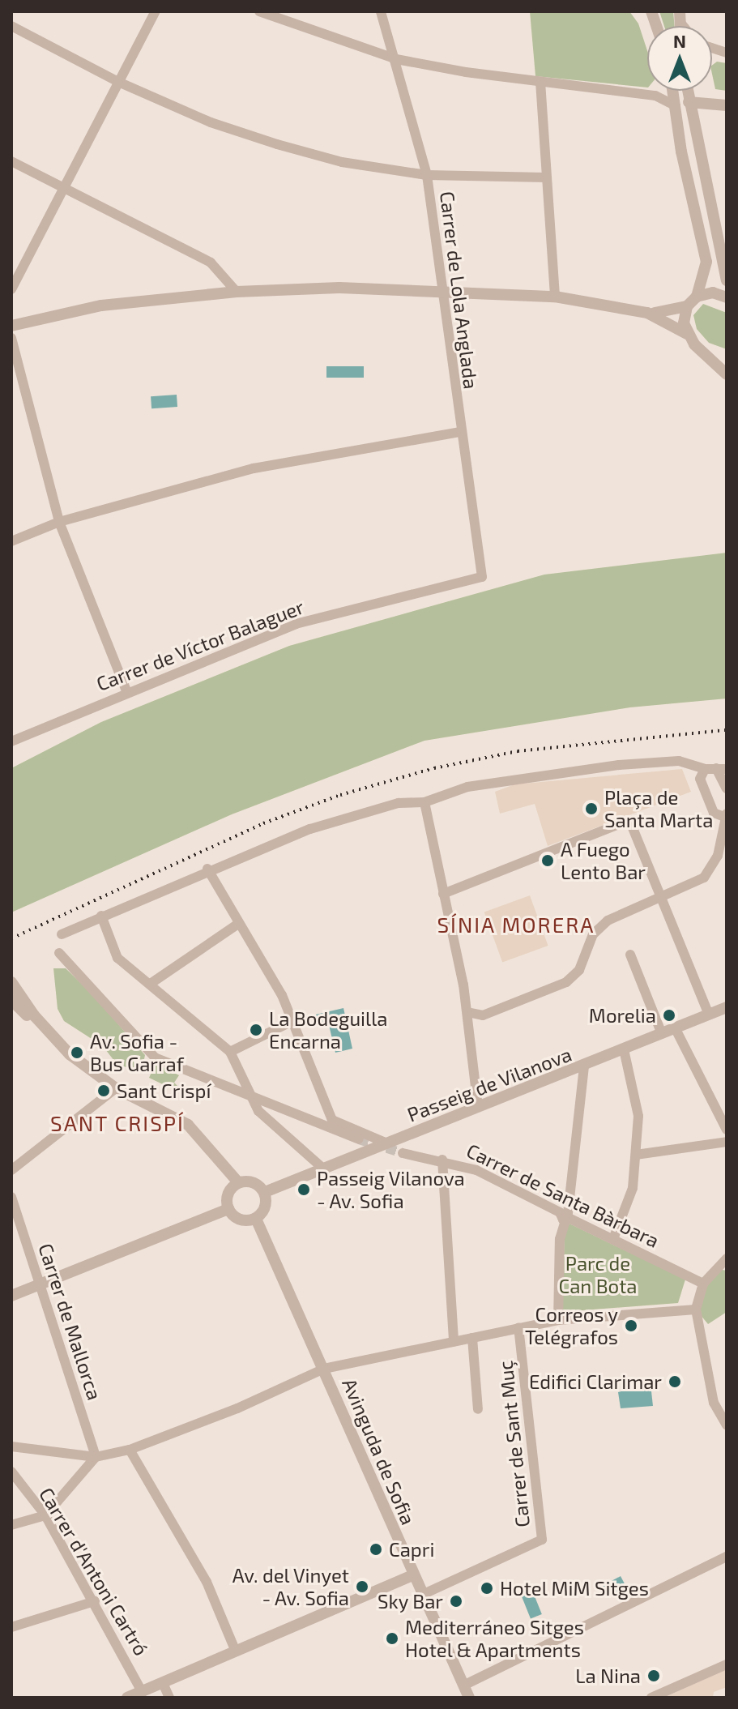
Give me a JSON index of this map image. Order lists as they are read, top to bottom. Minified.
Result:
{"streets":{"street":["Carrer de Lola Anglada","Carrer de Víctor Balaguer","Passeig de Vilanova","Carrer de Santa Bàrbara","Carrer de Mallorca","Carrer de Sant Muç","Avinguda de Sofia","Carrer d'Antoni Cartró"]},"crossings":[["Carrer de Lola Anglada","Carrer de Víctor Balaguer"],["Passeig de Vilanova","Avinguda de Sofia"],["Carrer de Sant Muç","Avinguda de Sofia"]],"districts":["SÍNIA MORERA","SANT CRISPÍ"],"parks":["Parc de Can Bota"],"places":["Plaça de Santa Marta","A Fuego Lento Bar","Morelia","La Bodeguilla Encarna","Av. Sofia - Bus Garraf","Sant Crispí","Passeig Vilanova - Av. Sofia","Correos y Telégrafos","Edifici Clarimar","Capri","Av. del Vinyet - Av. Sofia","Hotel MiM Sitges","Sky Bar","Mediterráneo Sitges Hotel & Apartments","La Nina"],"north":"top"}
